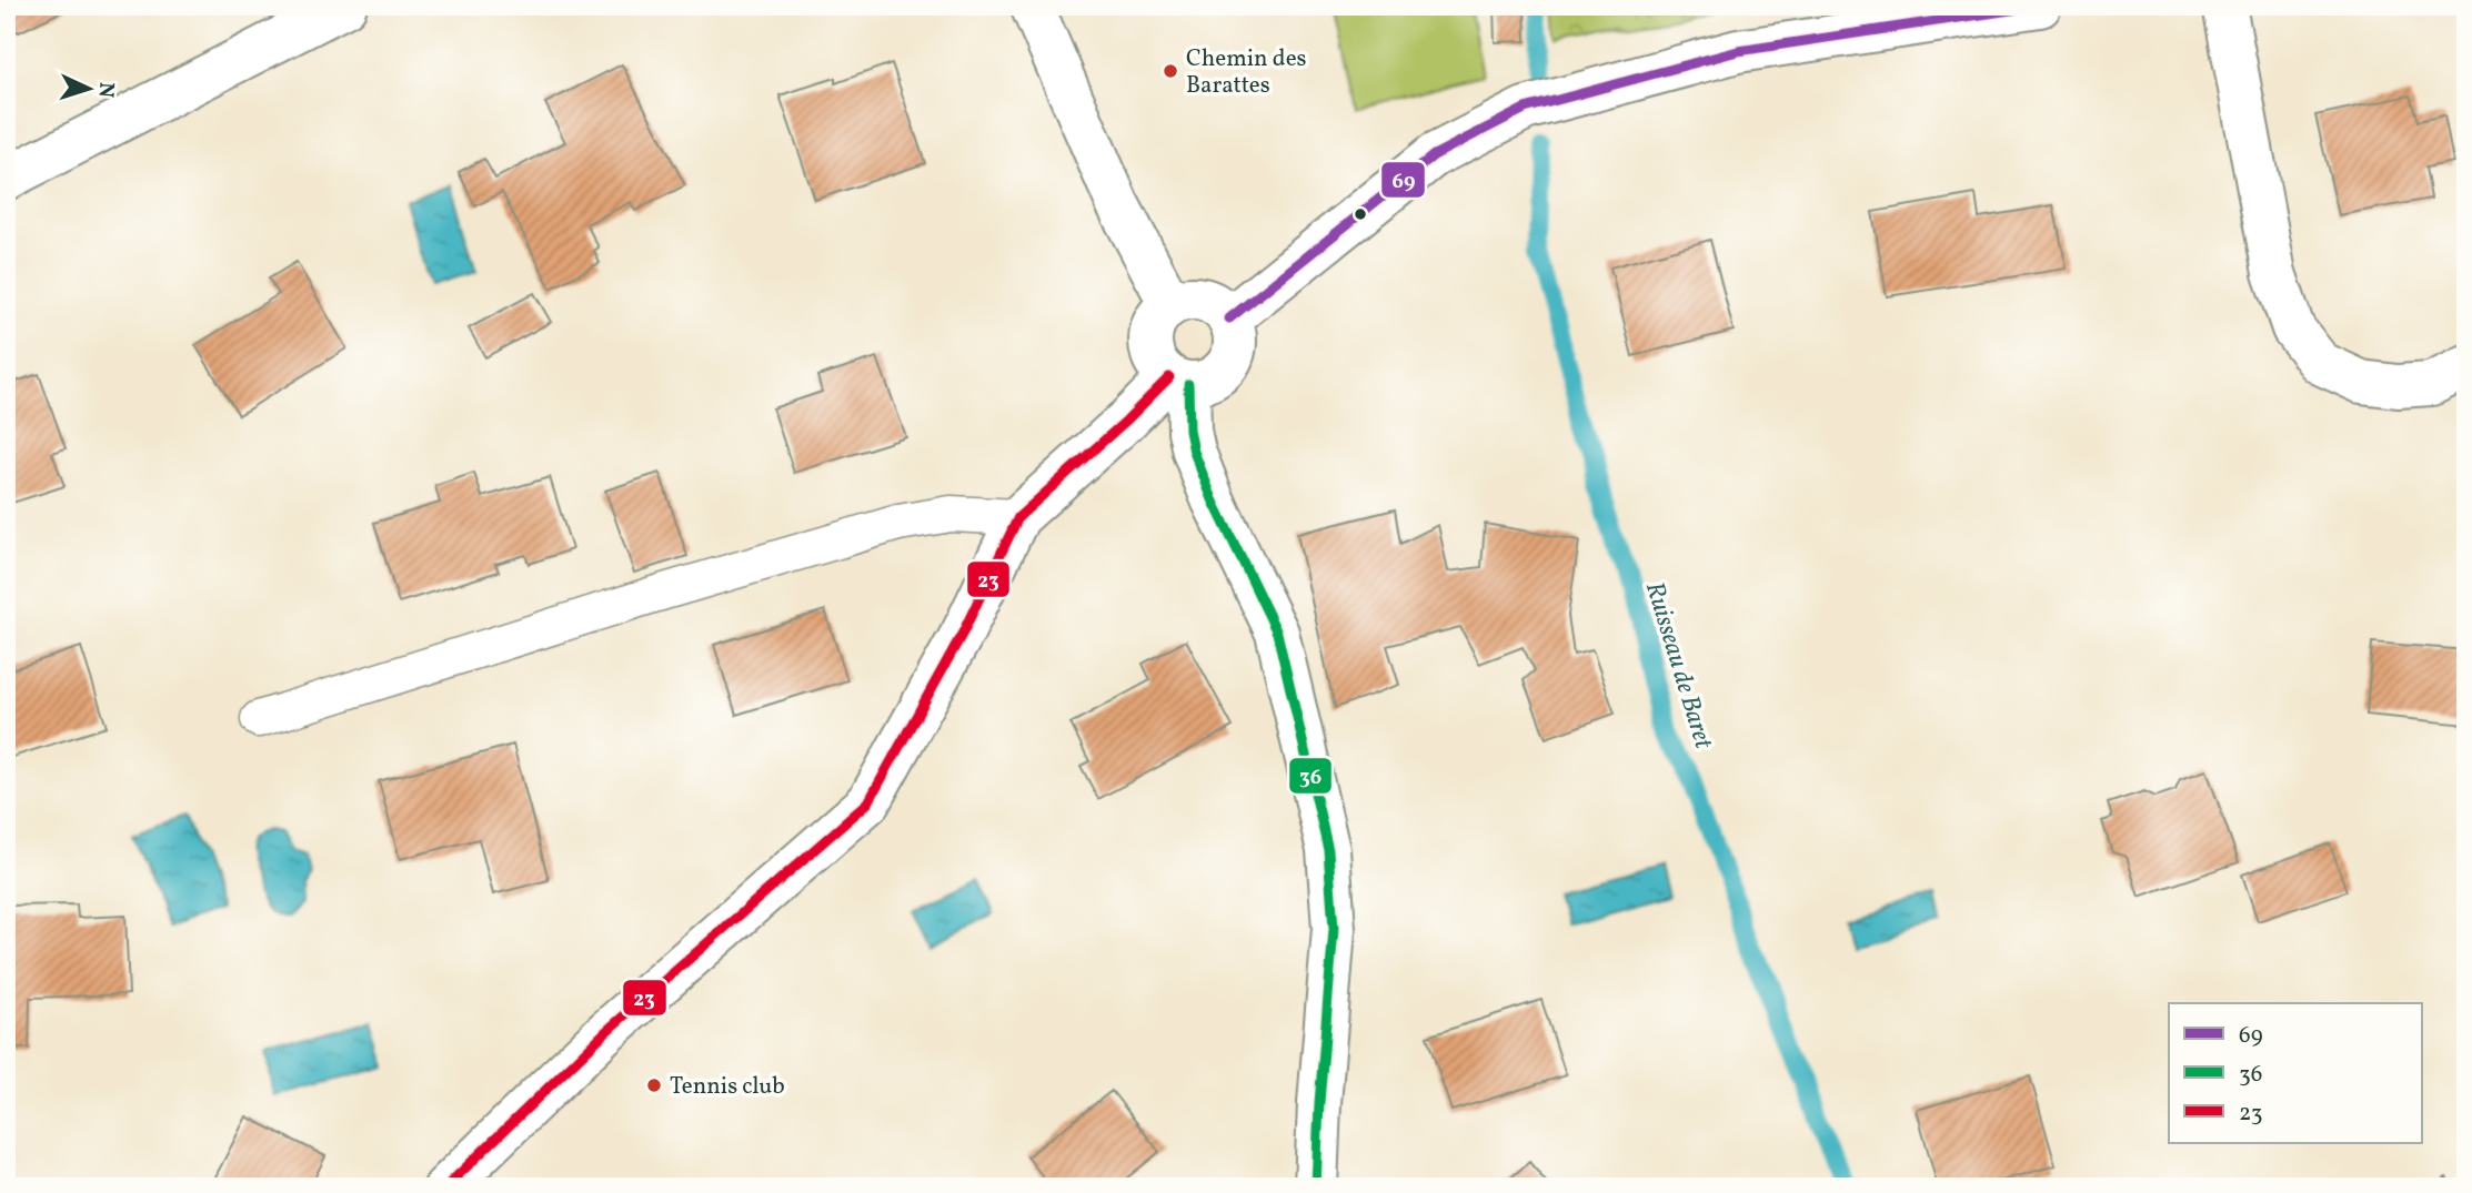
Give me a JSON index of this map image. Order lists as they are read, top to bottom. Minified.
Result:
{"water":["Ruisseau de Baret"],"places":["Chemin des Barattes","Tennis club"],"lines":["transit line 69","transit line 23","transit line 36"],"legend":["69","36","23"],"north":"right"}
